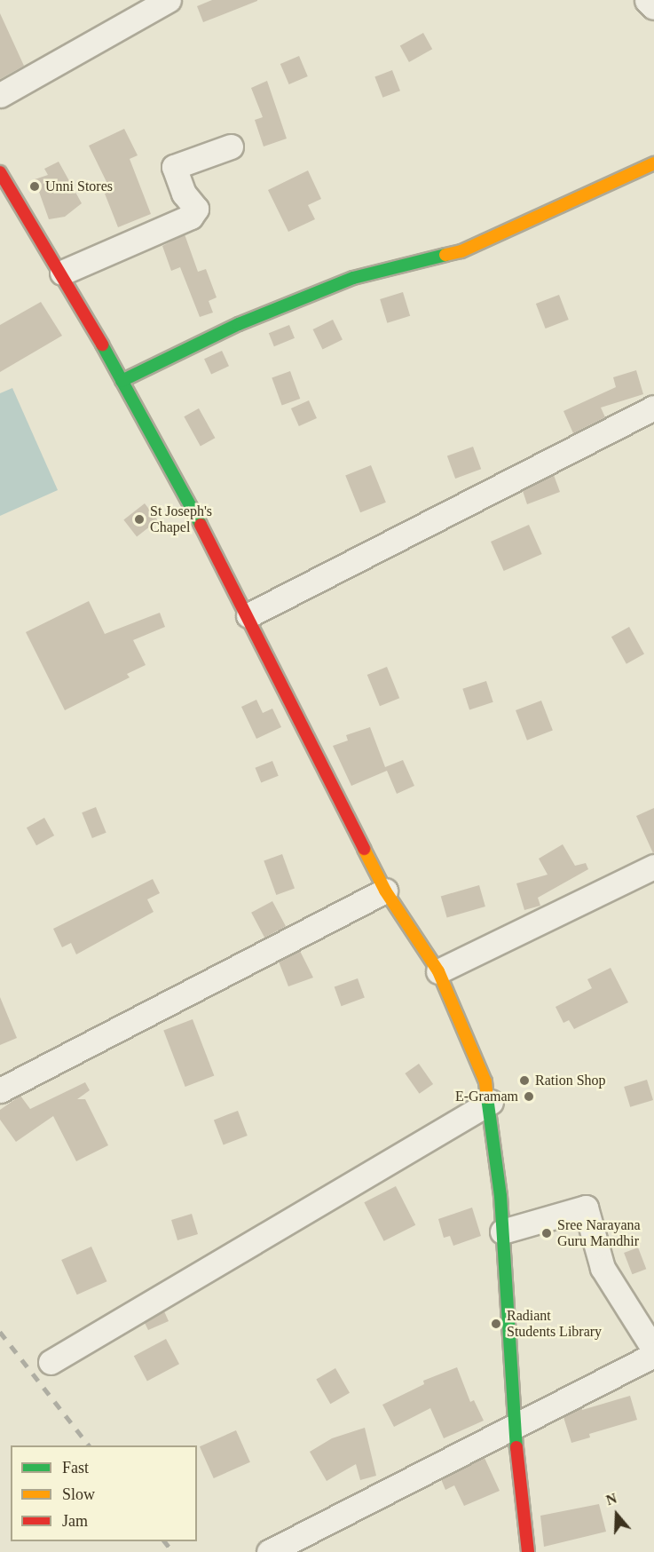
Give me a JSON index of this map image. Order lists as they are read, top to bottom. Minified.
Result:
{"places":["Unni Stores","St Joseph's Chapel","Ration Shop","E-Gramam","Sree Narayana Guru Mandhir","Radiant Students Library"],"legend":["Fast","Slow","Jam"],"north":"top"}
